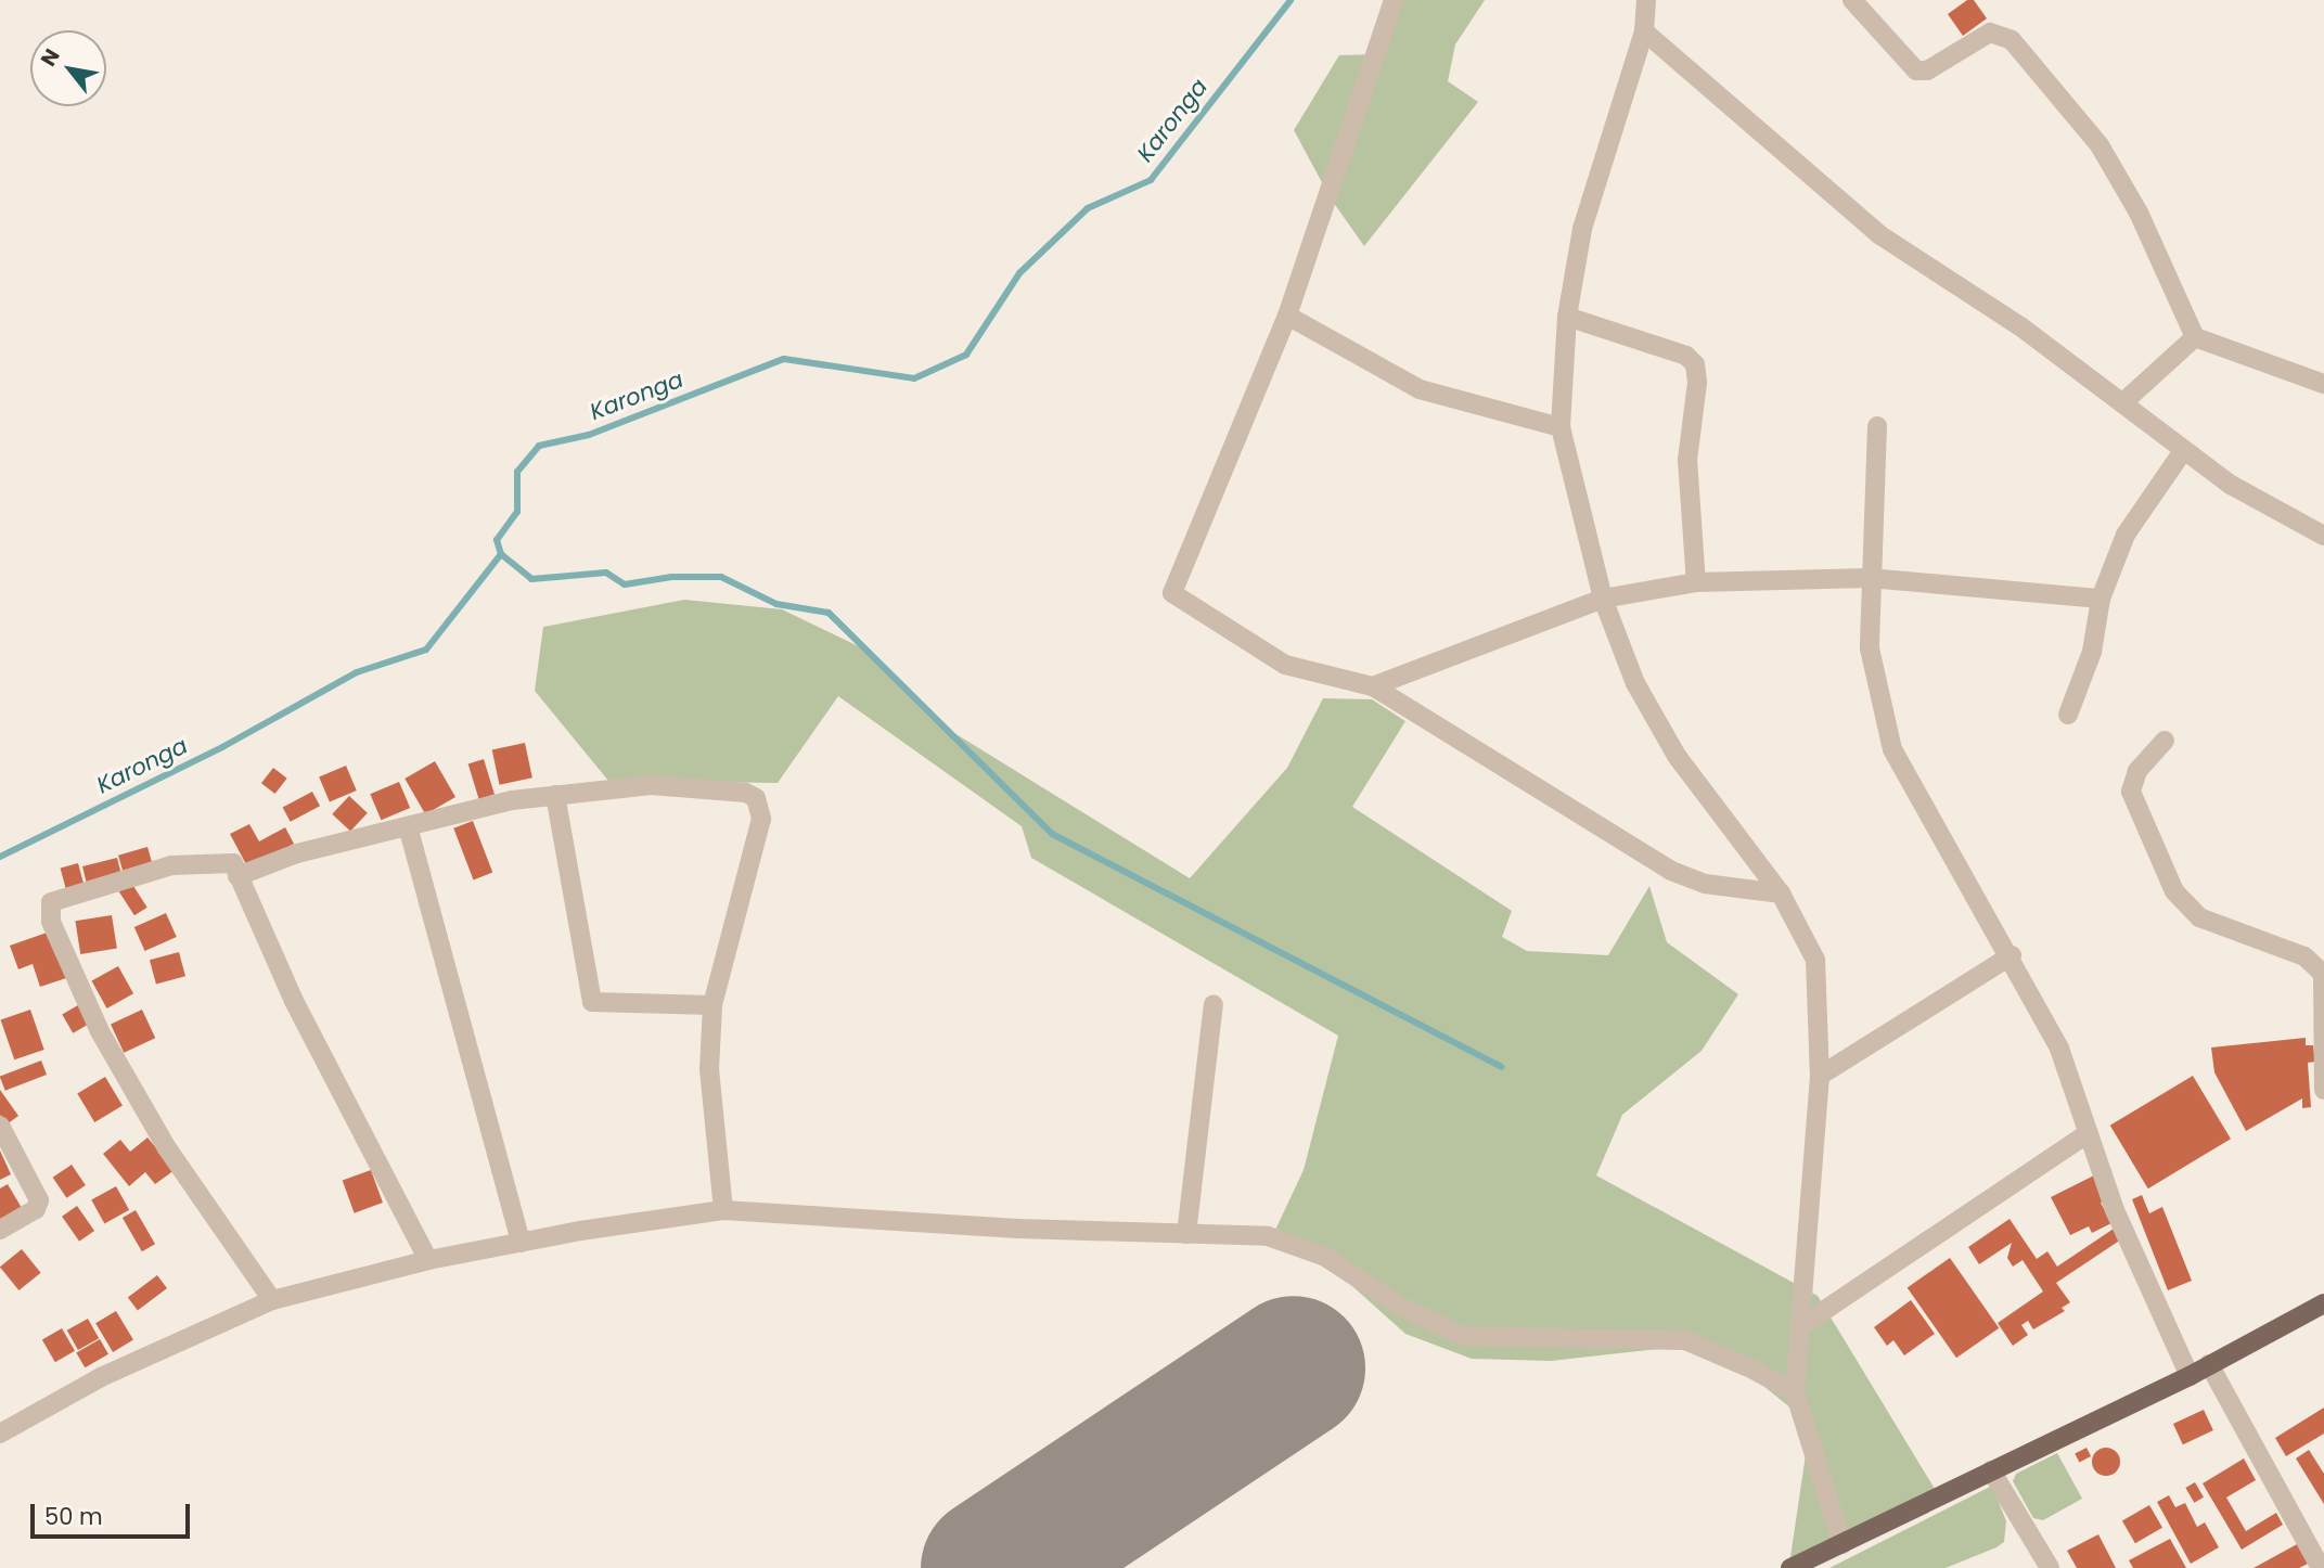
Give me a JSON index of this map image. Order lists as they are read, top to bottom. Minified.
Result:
{"water":["Karonga"],"scale_bar":"50 m","north":"top left"}
